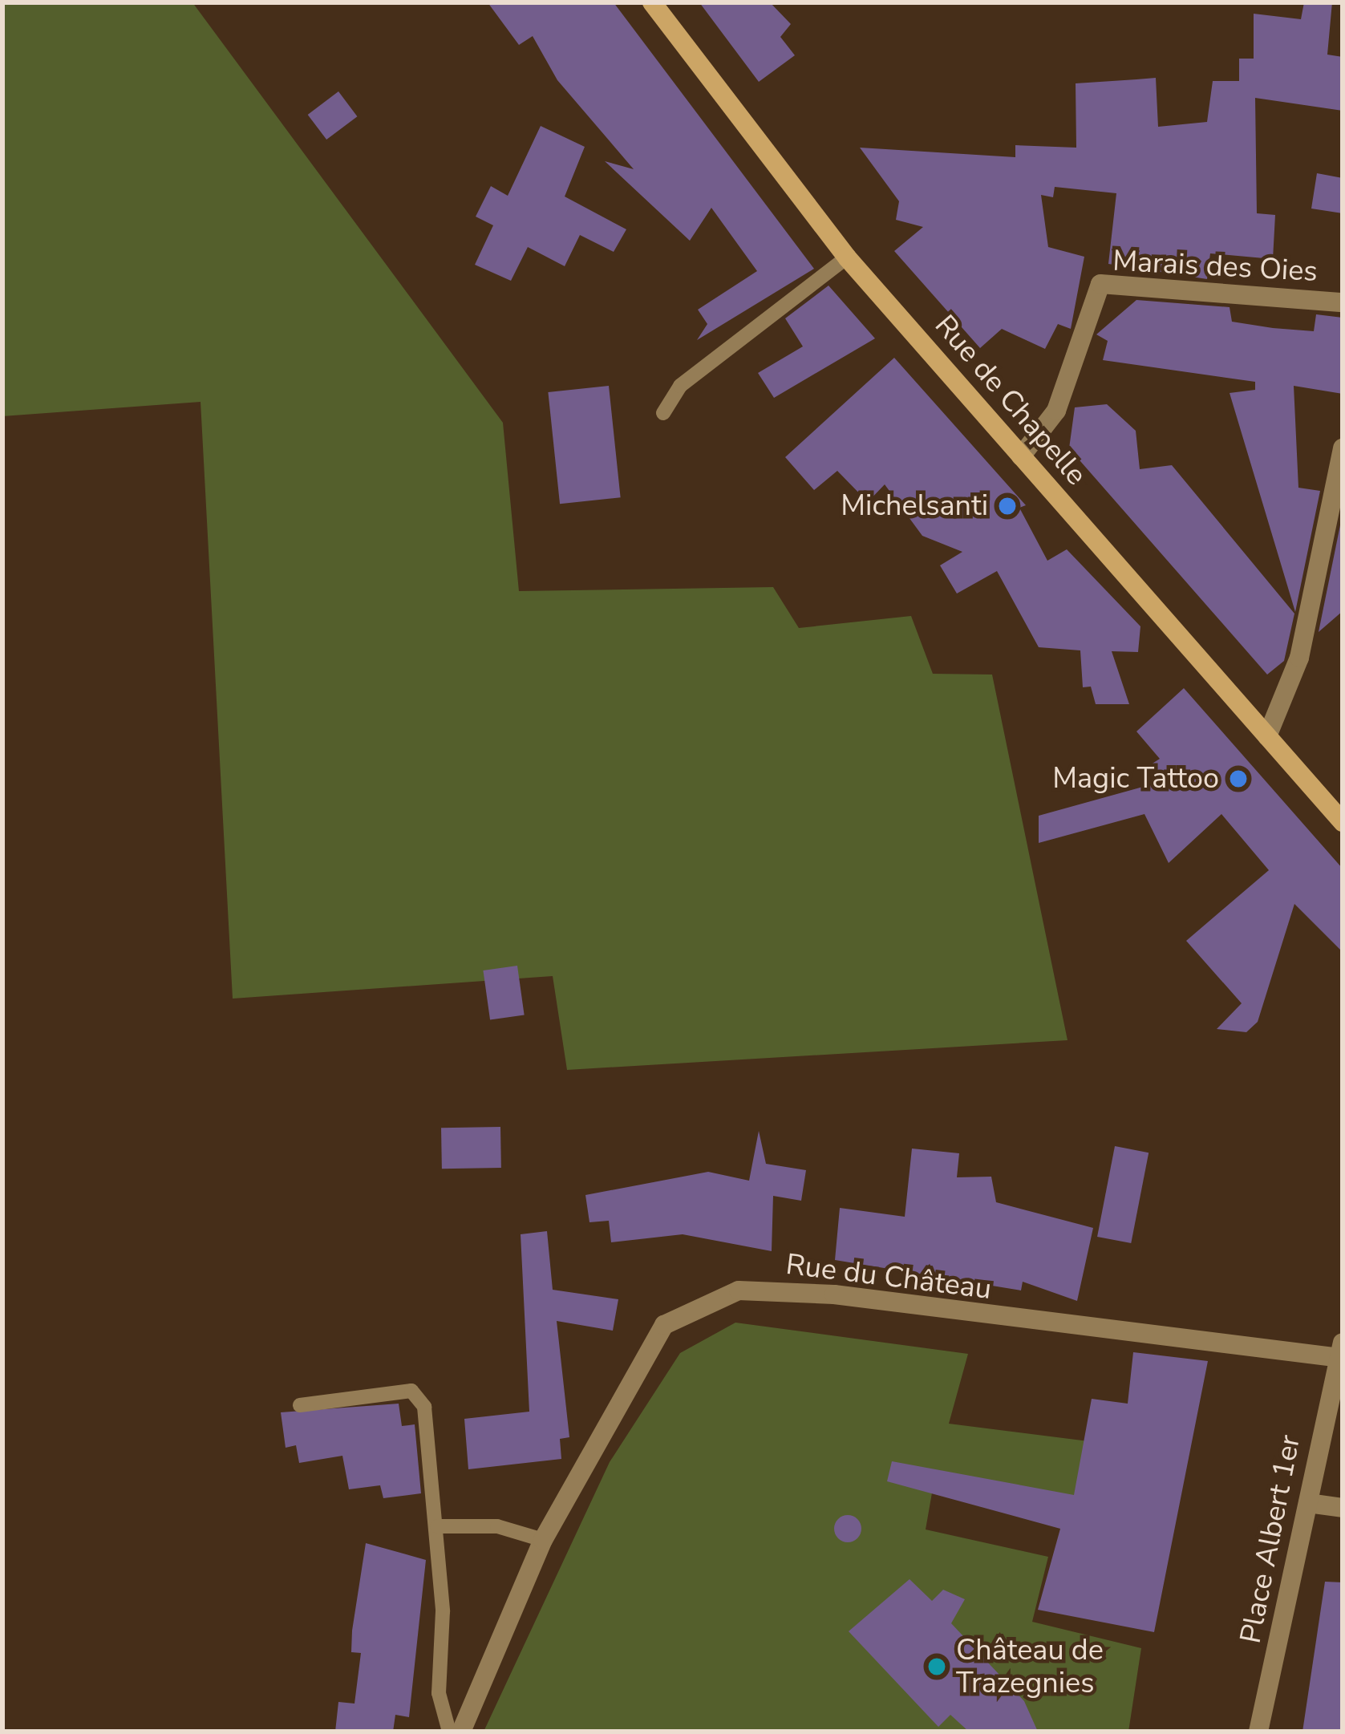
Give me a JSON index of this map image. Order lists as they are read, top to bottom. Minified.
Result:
{"streets":{"main road":["Rue de Chapelle"],"street":["Marais des Oies","Rue du Château","Place Albert 1er"]},"crossings":[["Marais des Oies","Rue de Chapelle"],["Rue du Château","Place Albert 1er"]],"places":["Michelsanti","Magic Tattoo","Château de Trazegnies"]}
